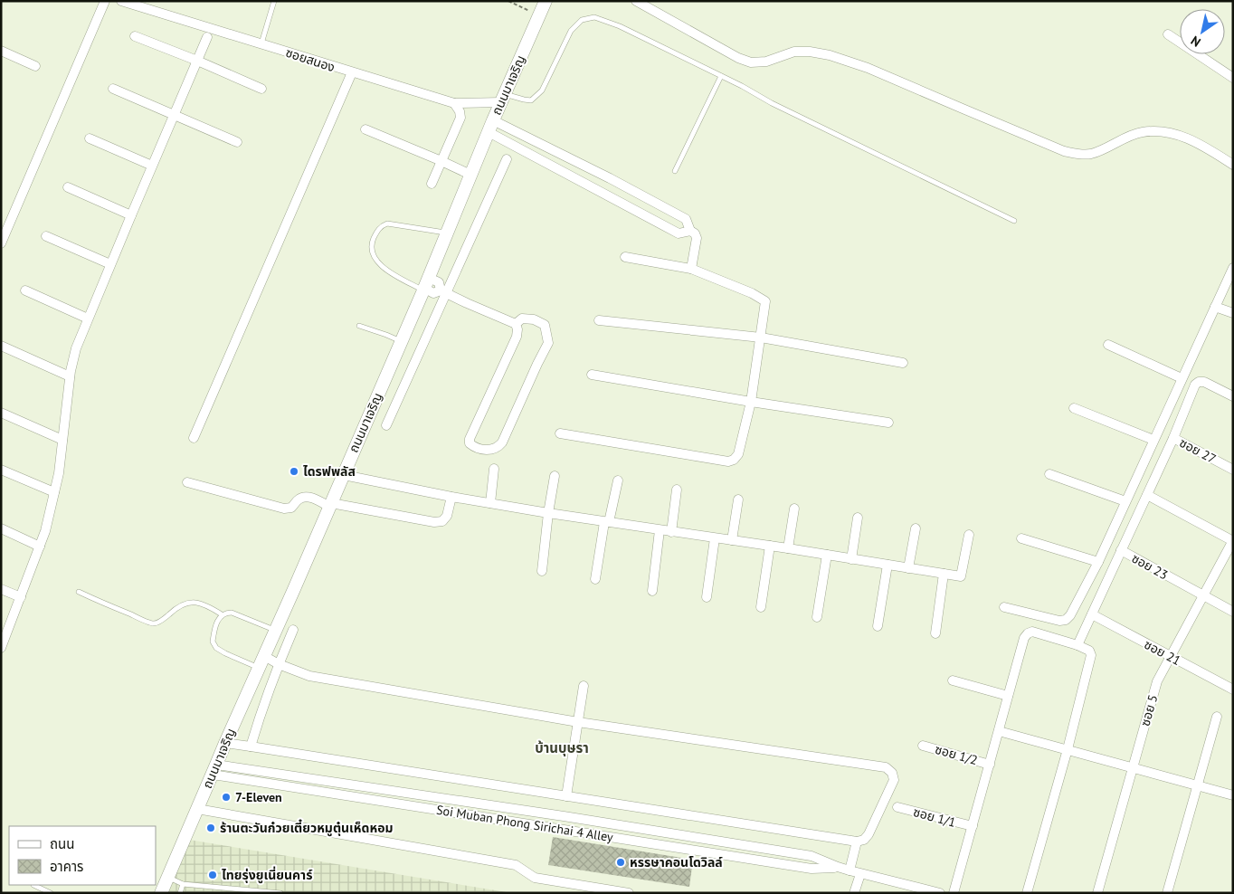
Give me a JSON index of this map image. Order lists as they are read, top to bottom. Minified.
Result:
{"streets":{"main road":["ถนนมาเจริญ"],"street":["ซอยสนอง","ซอย 27","ซอย 23","ซอย 21","ซอย 5","ซอย 1/2","ซอย 1/1","Soi Muban Phong Sirichai 4 Alley"]},"crossings":[["ซอยสนอง","ถนนมาเจริญ"],["ถนนมาเจริญ","Soi Muban Phong Sirichai 4 Alley"],["ซอย 27","ซอย 23"],["ซอย 23","ซอย 5"],["ซอย 21","ซอย 5"]],"districts":["บ้านบุษรา"],"places":["ไดรฟพลัส","7-Eleven","ร้านตะวันก๋วยเตี๋ยวหมูตุ๋นเห็ดหอม","หรรษาคอนโดวิลล์","ไทยรุ่งยูเนี่ยนคาร์"],"legend":["ถนน","อาคาร"],"north":"bottom left"}
